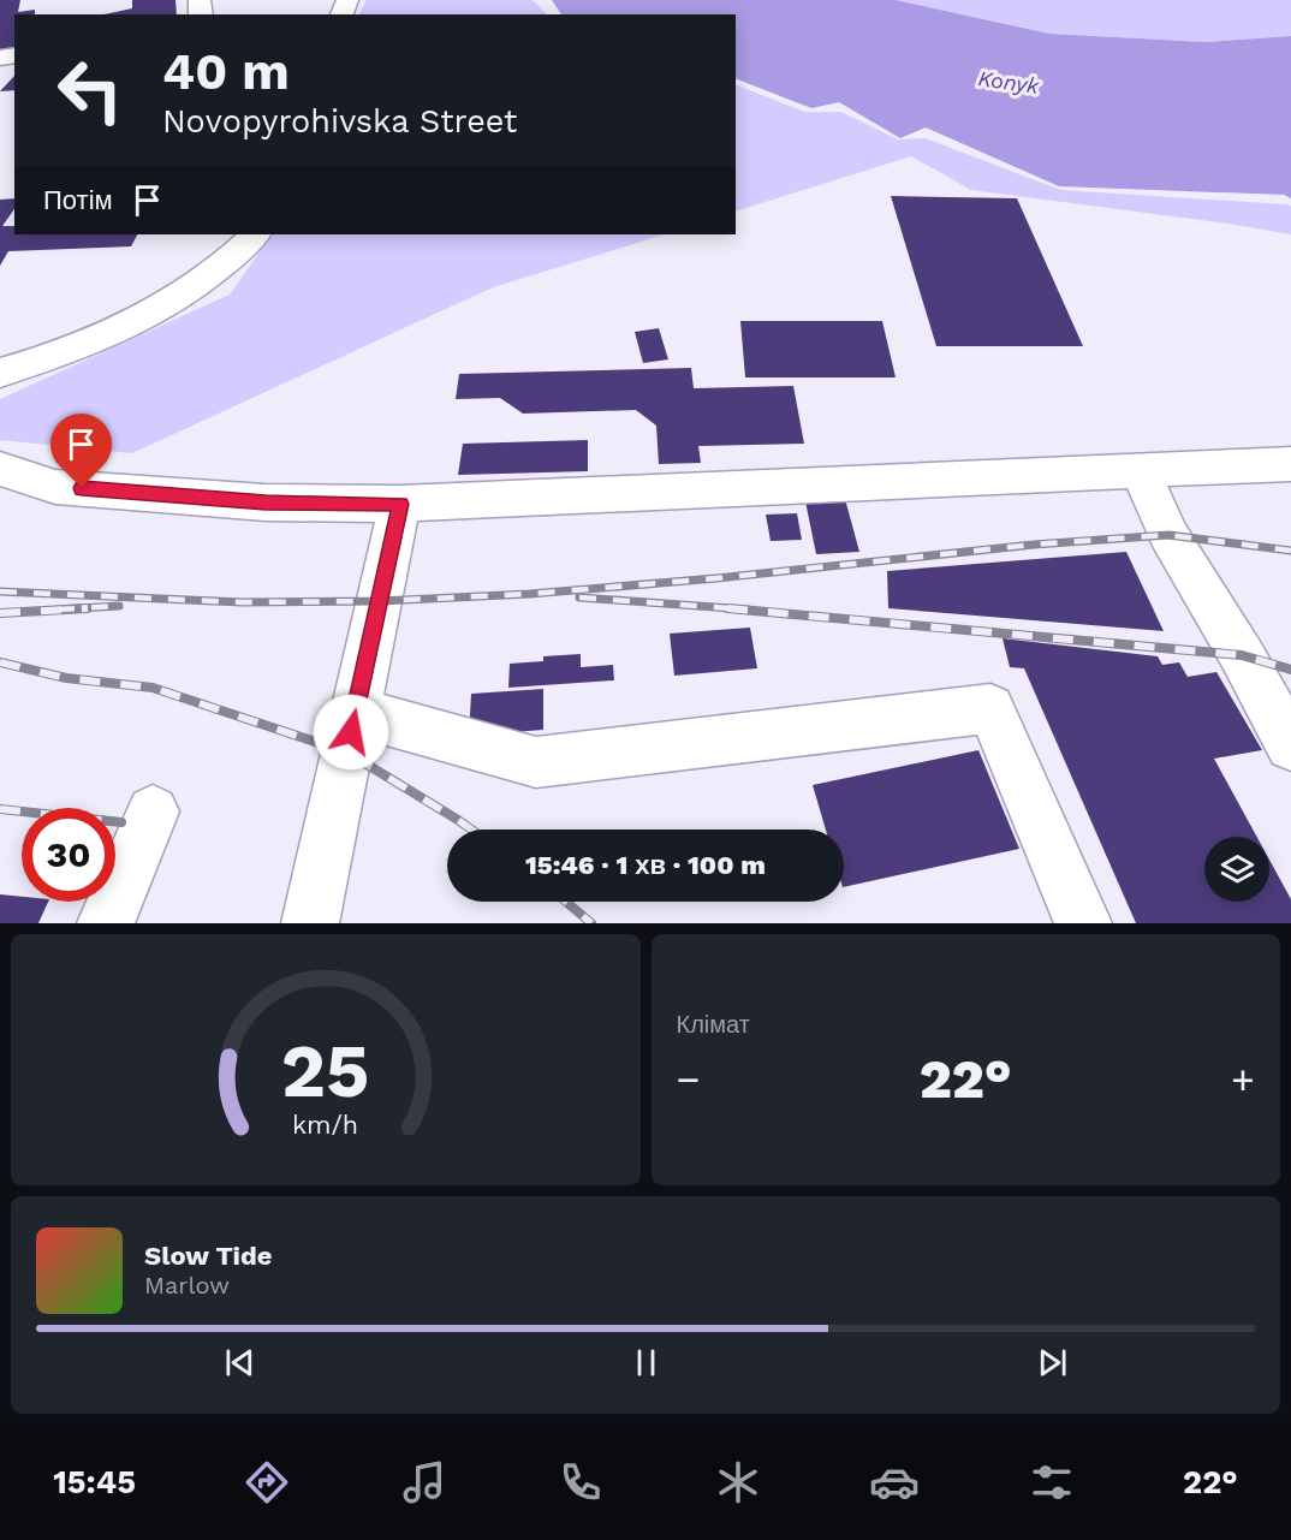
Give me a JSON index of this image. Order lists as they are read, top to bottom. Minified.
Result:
{"water":["Konyk"],"page":{"turn":["40 m","Novopyrohivska Street"],"then":"Потім","limit":"30","trip":"15:46 · 1 хв · 100 m","tile":"Клімат","heat":["−","22°","+"],"song":["Slow Tide","Marlow"],"tabs":["15:45","22°"],"gauge":["25","km/h"]}}
